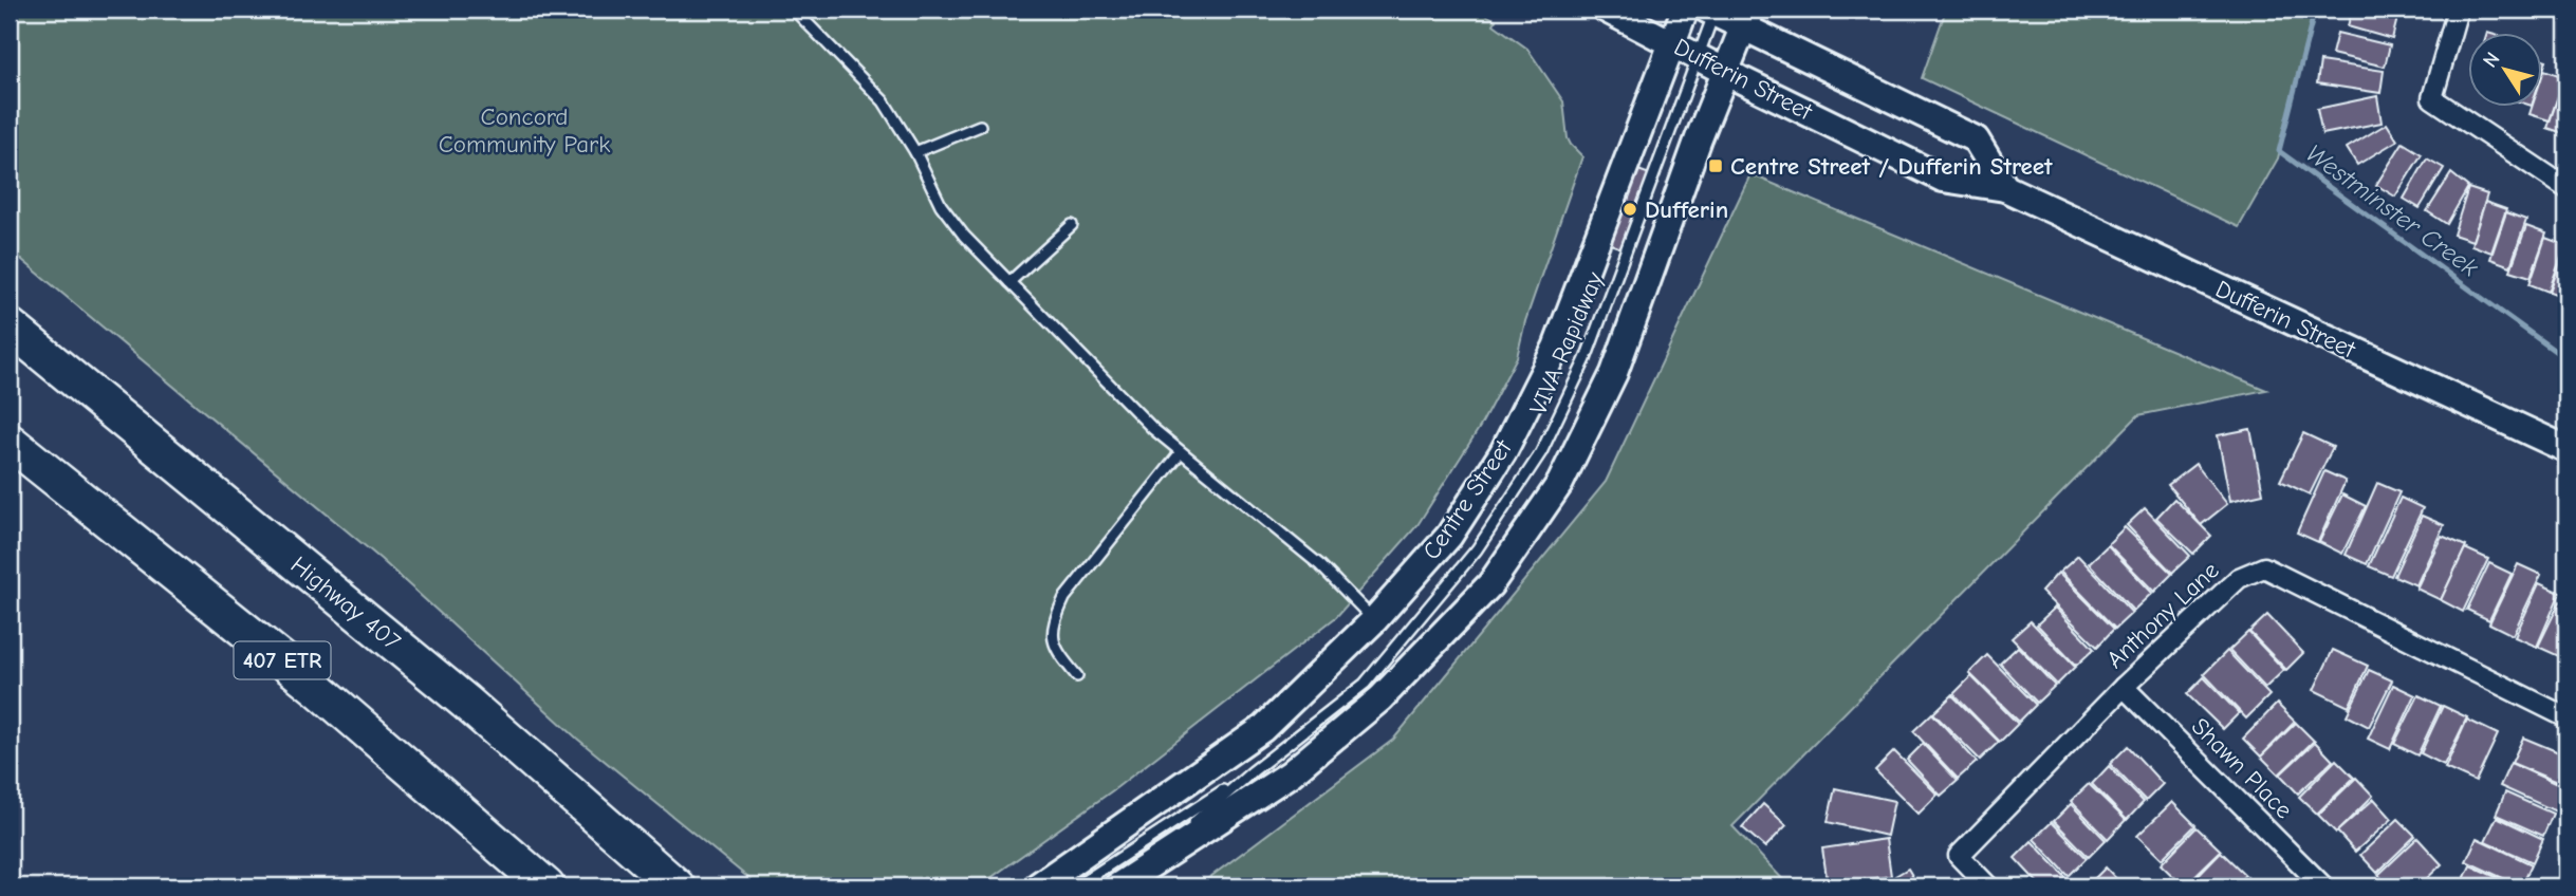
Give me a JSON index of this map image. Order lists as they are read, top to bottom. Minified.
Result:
{"streets":{"highway":["Highway 407","407 ETR"],"main road":["Dufferin Street","Centre Street"],"street":["Anthony Lane","Shawn Place"],"lane":["VIVA Rapidway"]},"crossings":[["Dufferin Street","VIVA Rapidway"],["Dufferin Street","Centre Street"],["VIVA Rapidway","Centre Street"],["Anthony Lane","Shawn Place"]],"water":["Westminster Creek"],"parks":["Concord Community Park"],"places":{"transit":["Centre Street / Dufferin Street"],"other":["Dufferin"]},"north":"top left"}
